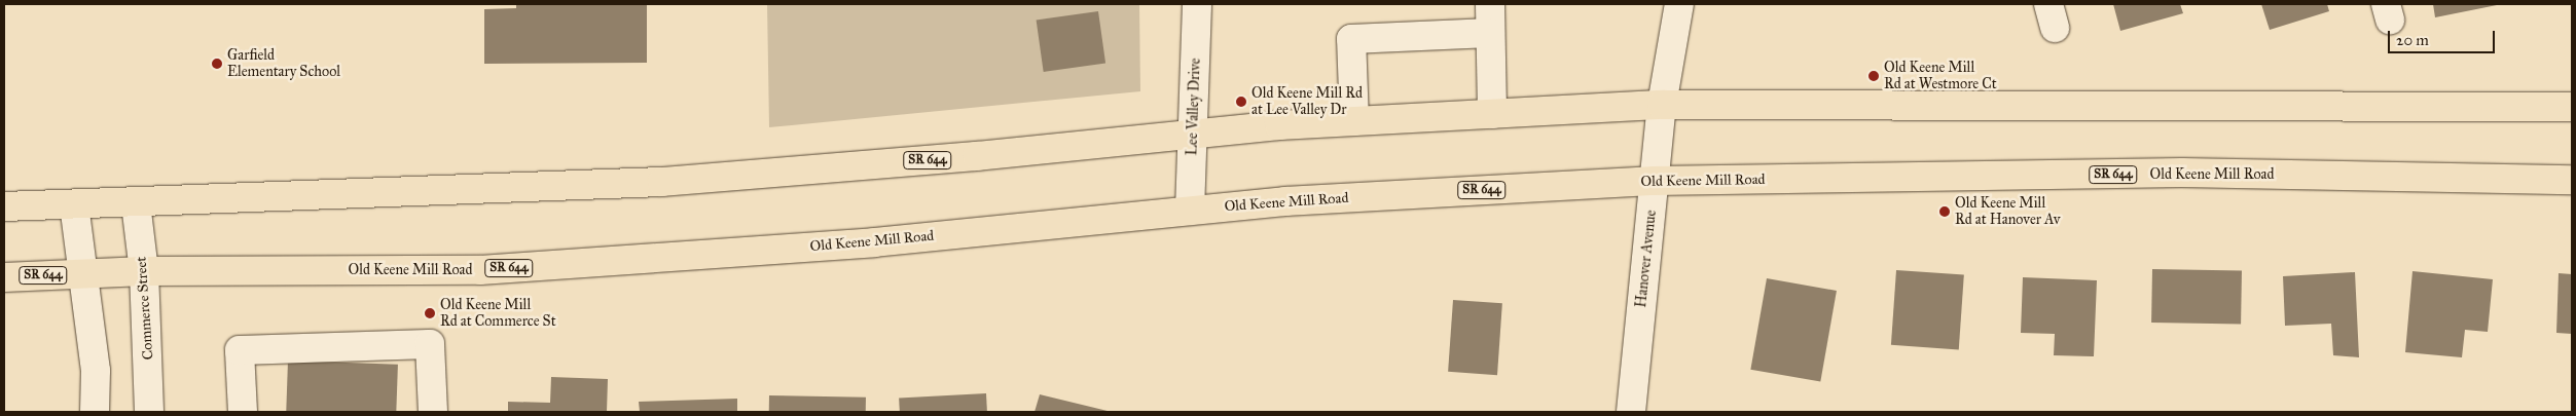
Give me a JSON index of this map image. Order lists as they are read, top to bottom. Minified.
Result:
{"streets":{"main road":["SR 644","Old Keene Mill Road"],"street":["Lee Valley Drive","Hanover Avenue","Commerce Street"]},"crossings":[["Lee Valley Drive","SR 644"],["Lee Valley Drive","Old Keene Mill Road"],["SR 644","Hanover Avenue"],["SR 644","Commerce Street"],["Old Keene Mill Road","Hanover Avenue"],["Old Keene Mill Road","Commerce Street"]],"places":["Garfield Elementary School","Old Keene Mill Rd at Westmore Ct","Old Keene Mill Rd at Lee Valley Dr","Old Keene Mill Rd at Hanover Av","Old Keene Mill Rd at Commerce St"],"scale_bar":"20 m"}
